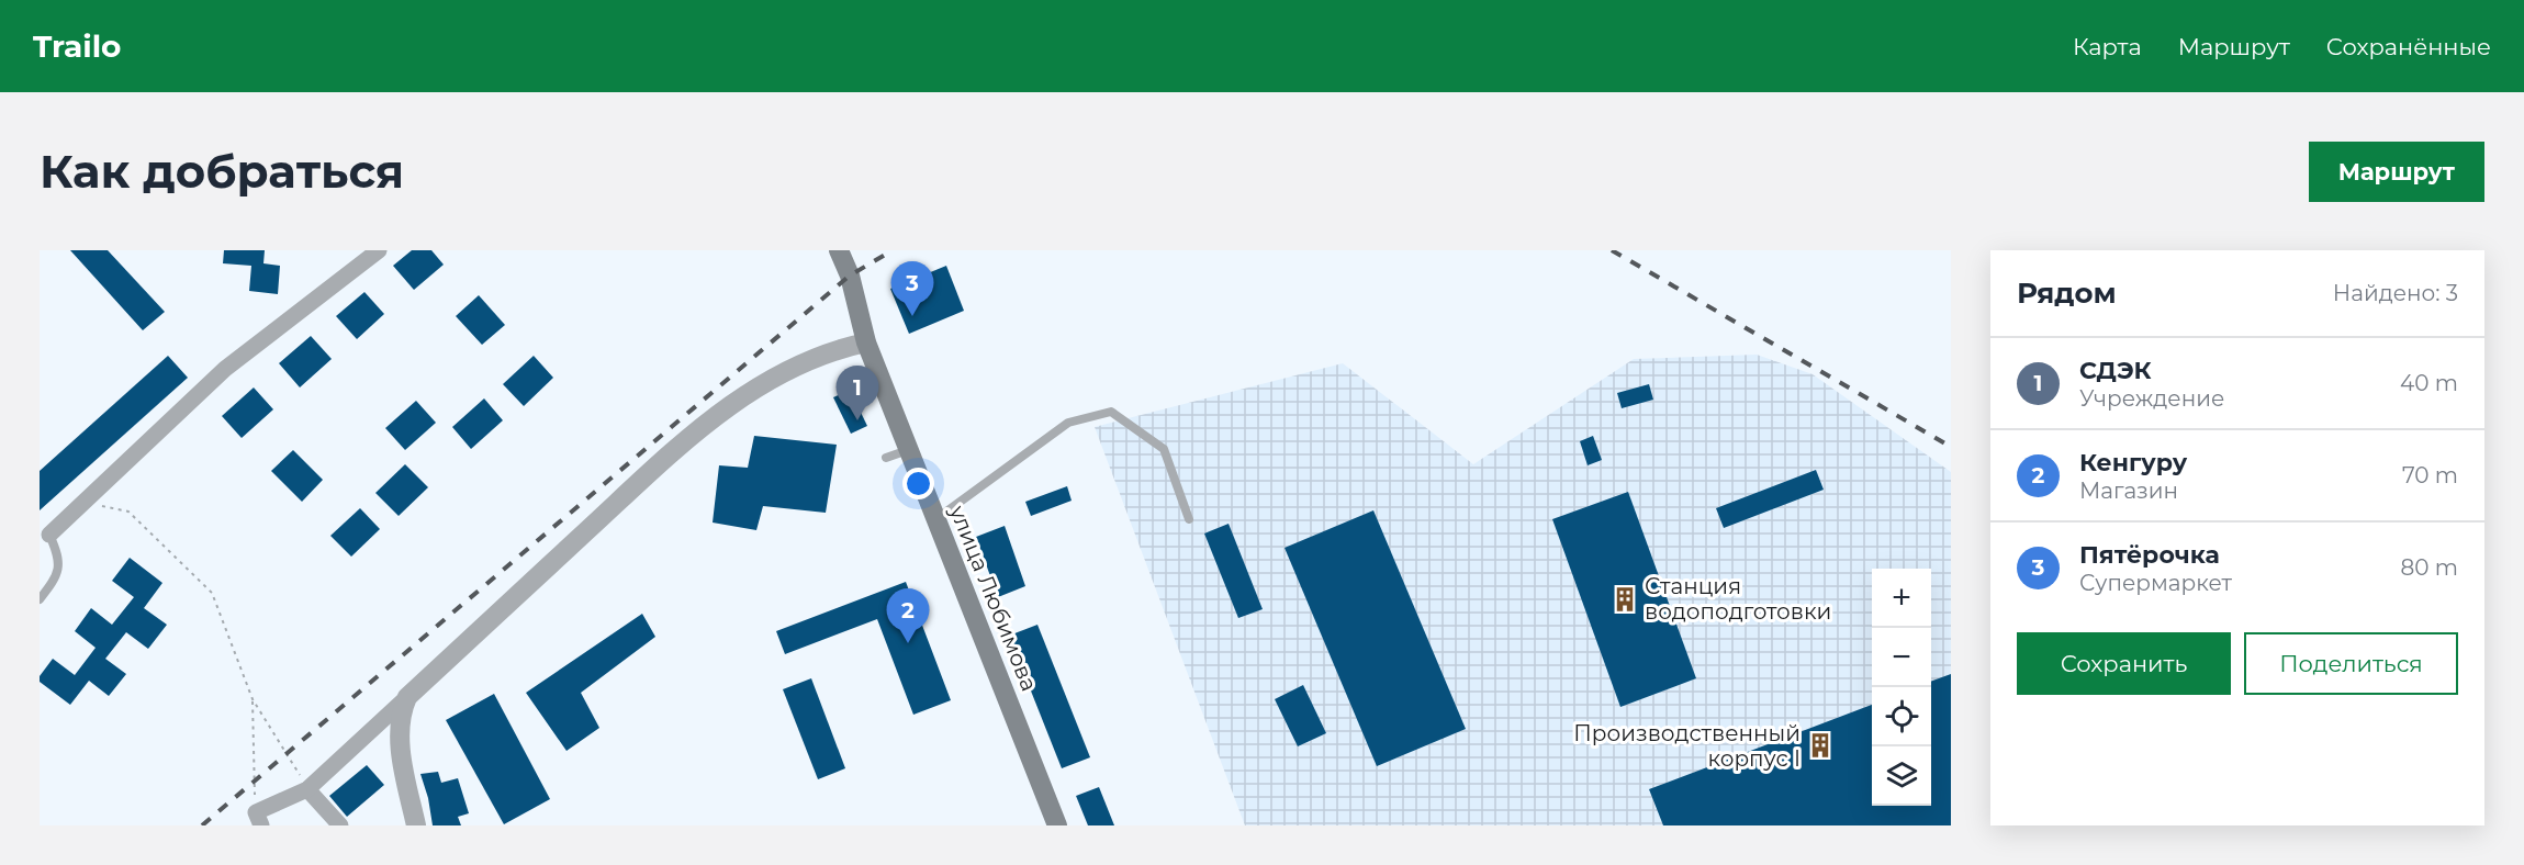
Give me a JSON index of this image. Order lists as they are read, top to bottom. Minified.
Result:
{"streets":{"main road":["улица Любимова"]},"places":{"building":["Станция водоподготовки","Производственный корпус I"]},"page":{"header":"Trailo","nav":["Карта","Маршрут","Сохранённые"],"buttons":["Маршрут",["Сохранить","Поделиться"]],"title":"Как добраться","heading":["Рядом","Найдено: 3"],"pins":["3","1","2"],"list":[{"mark":"1","name":"СДЭК","note":"Учреждение","value":"40 m"},{"mark":"2","name":"Кенгуру","note":"Магазин","value":"70 m"},{"mark":"3","name":"Пятёрочка","note":"Супермаркет","value":"80 m"}],"map_buttons":["+","−"]}}
